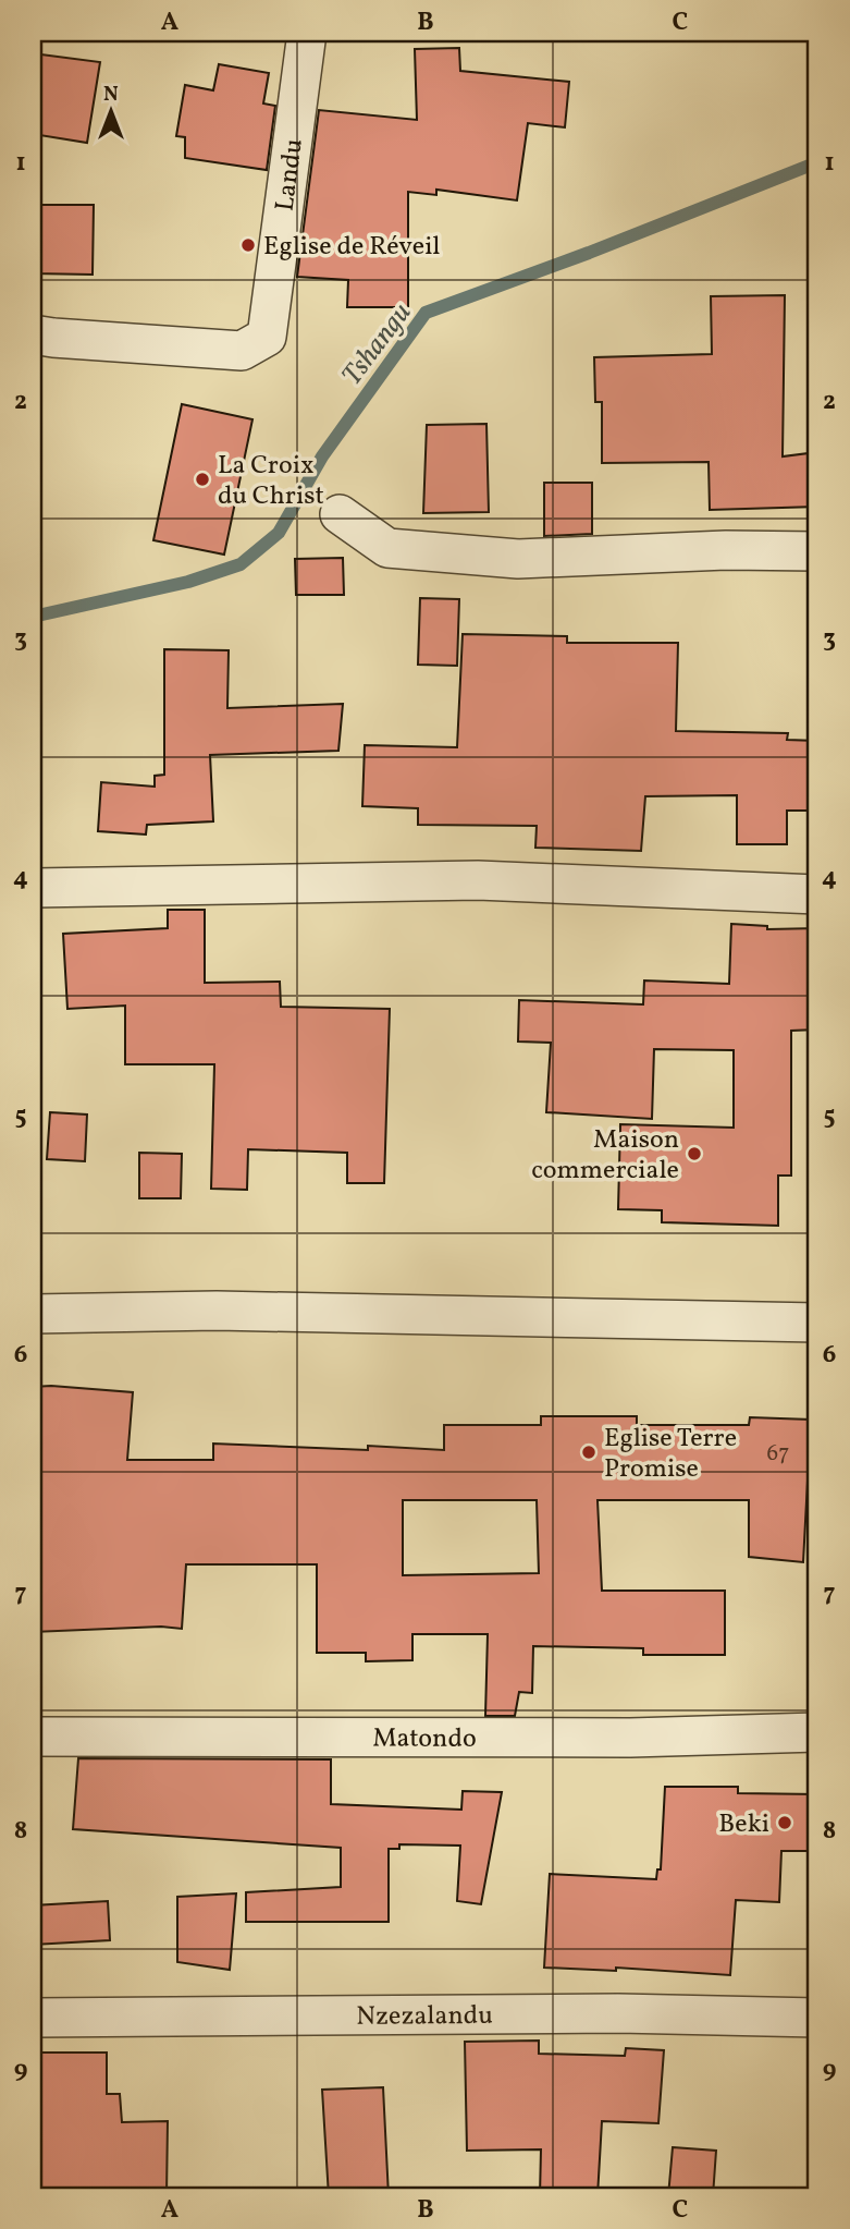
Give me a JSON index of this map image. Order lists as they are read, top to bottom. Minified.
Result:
{"streets":{"street":["Landu","Matondo","Nzezalandu"]},"water":["Tshangu"],"places":["Eglise de Réveil","La Croix du Christ","Maison commerciale","Eglise Terre Promise","Beki"],"house_numbers":["67"],"north":"top","grid":{"columns":["A","B","C"],"rows":["1","2","3","4","5","6","7","8","9"]}}
